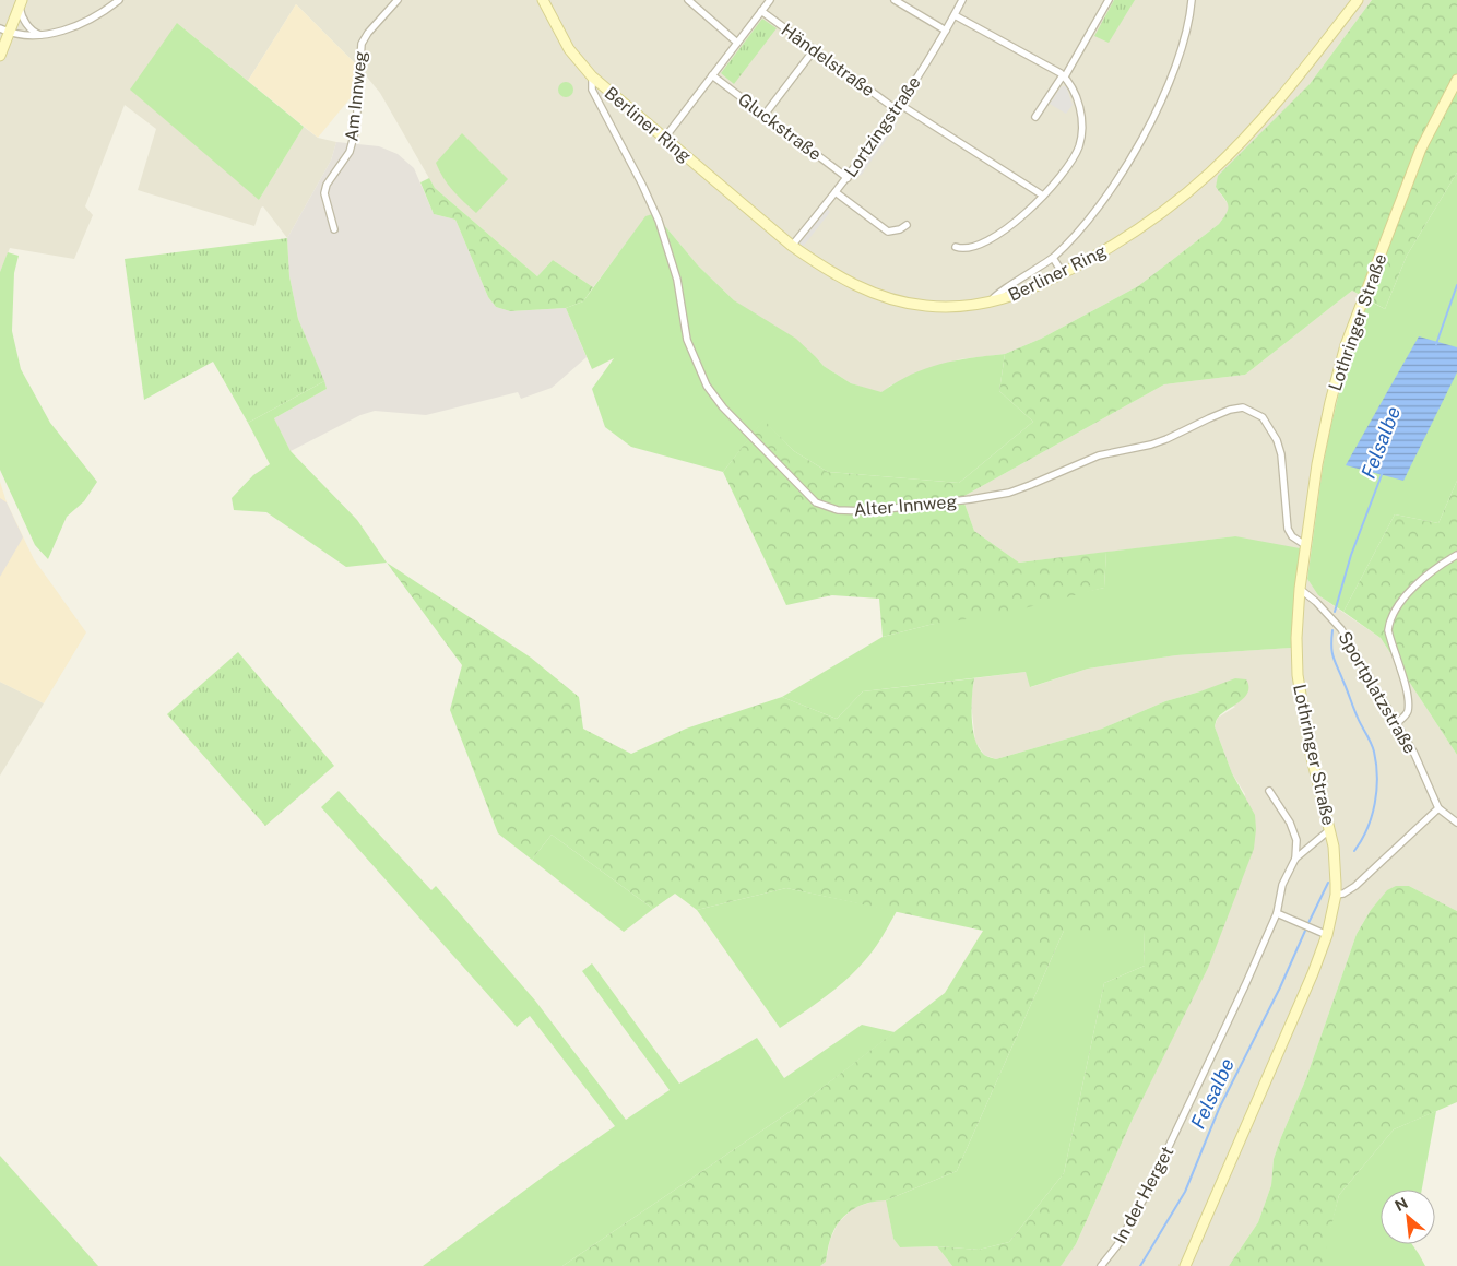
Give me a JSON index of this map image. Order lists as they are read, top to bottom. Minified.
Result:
{"streets":{"main road":["Berliner Ring","Lothringer Straße"],"street":["Händelstraße","Am Innweg","Gluckstraße","Lortzingstraße","Alter Innweg","Sportplatzstraße","In der Herget"]},"crossings":[["Händelstraße","Lortzingstraße"],["Berliner Ring","Lortzingstraße"],["Berliner Ring","Alter Innweg"],["Gluckstraße","Lortzingstraße"],["Lothringer Straße","Alter Innweg"],["Lothringer Straße","Sportplatzstraße"],["Lothringer Straße","In der Herget"]],"water":["Felsalbe"],"north":"top left"}
